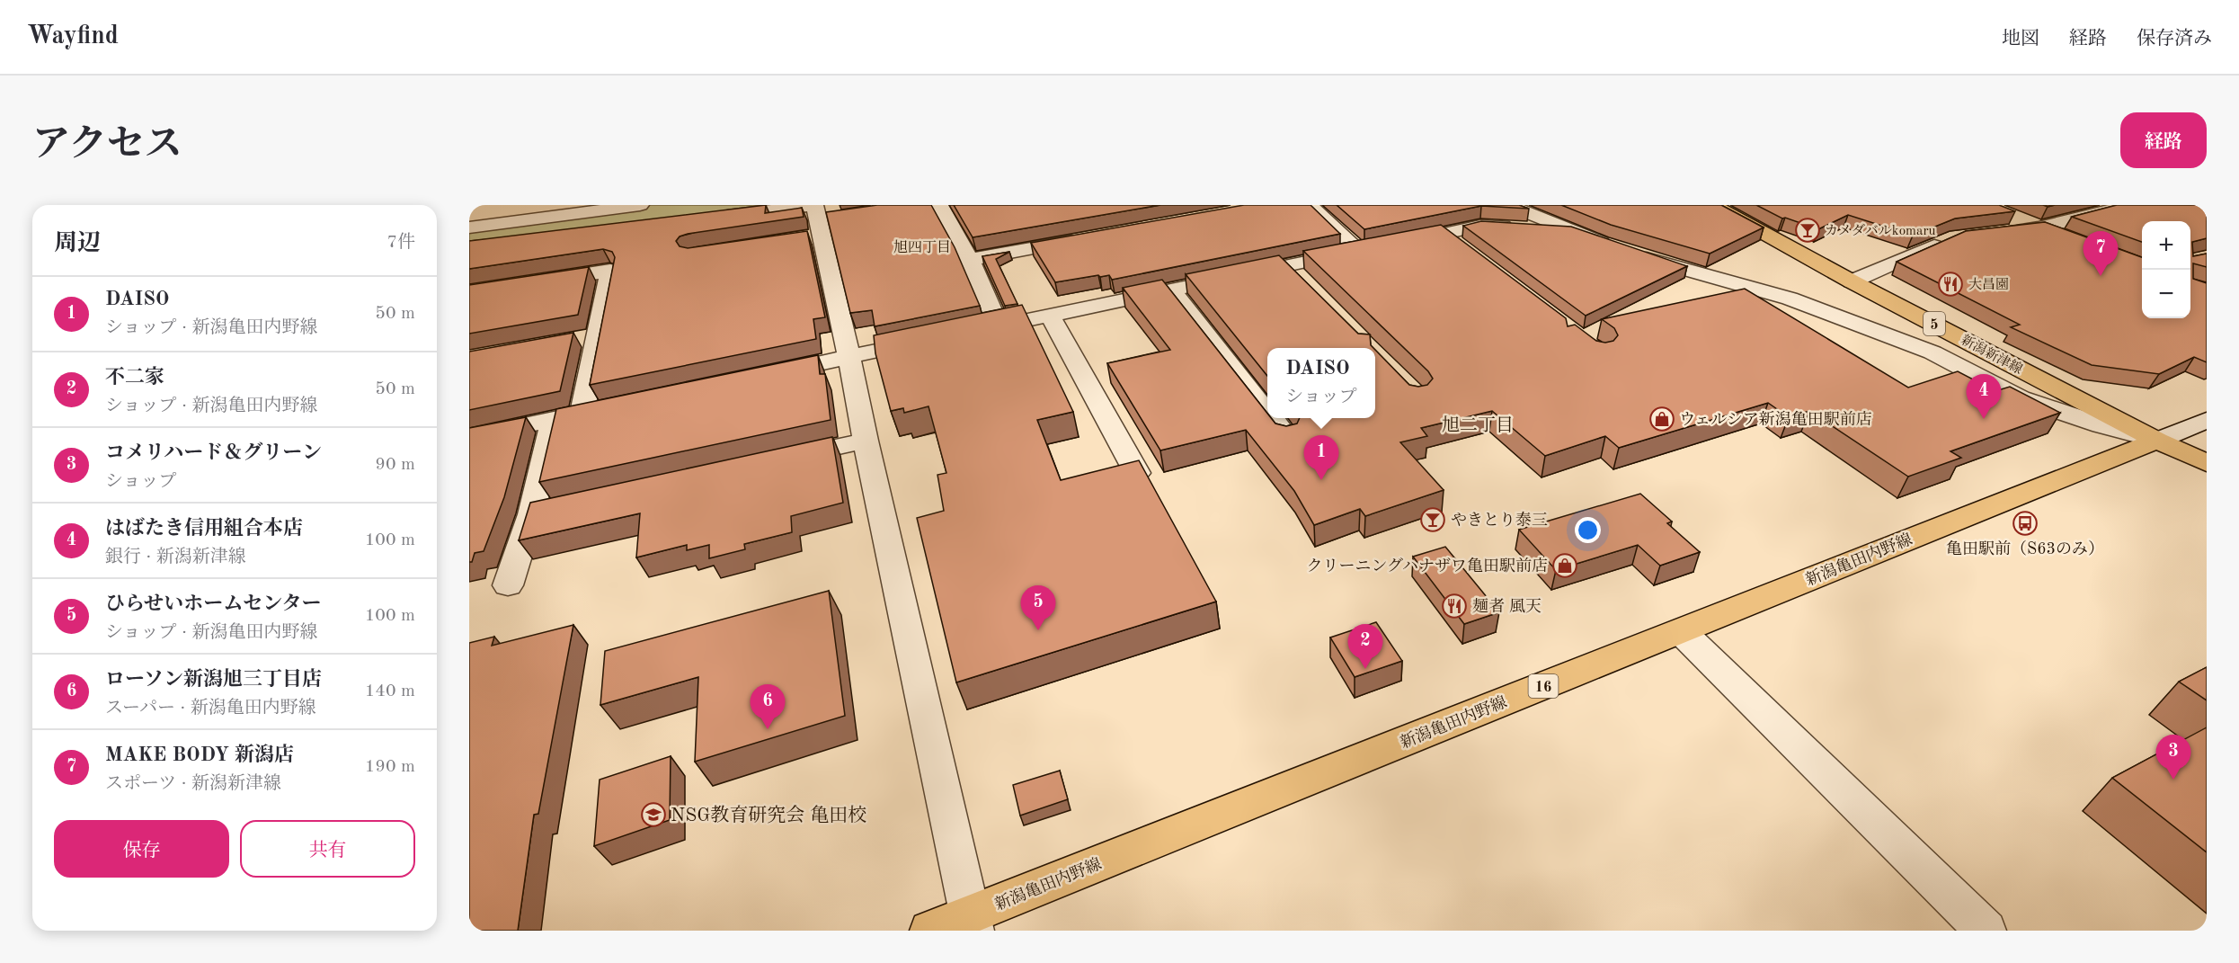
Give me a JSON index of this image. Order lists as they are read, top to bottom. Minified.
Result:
{"streets":{"main road":["5","新潟新津線","新潟亀田内野線","16"]},"crossings":[["5","新潟新津線"],["5","新潟亀田内野線"],["新潟新津線","新潟亀田内野線"]],"districts":["旭四丁目","旭二丁目"],"places":{"bar":["カメダバルkomaru","やきとり泰三"],"restaurant":["大昌園","麺者 風天"],"shop":["ウェルシア新潟亀田駅前店","クリーニングハナザワ亀田駅前店"],"bus stop":["亀田駅前（S63のみ）"],"school or university":["NSG教育研究会 亀田校"]},"page":{"header":"Wayfind","nav":["地図","経路","保存済み"],"title":"アクセス","buttons":["経路",["保存","共有"]],"heading":["周辺","7件"],"map_buttons":["+","−"],"pins":["7","4","1","5","2","6","3"],"list":[{"mark":"1","name":"DAISO","note":"ショップ · 新潟亀田内野線","value":"50 m"},{"mark":"2","name":"不二家","note":"ショップ · 新潟亀田内野線","value":"50 m"},{"mark":"3","name":"コメリハード＆グリーン","note":"ショップ","value":"90 m"},{"mark":"4","name":"はばたき信用組合本店","note":"銀行 · 新潟新津線","value":"100 m"},{"mark":"5","name":"ひらせいホームセンター","note":"ショップ · 新潟亀田内野線","value":"100 m"},{"mark":"6","name":"ローソン新潟旭三丁目店","note":"スーパー · 新潟亀田内野線","value":"140 m"},{"mark":"7","name":"MAKE BODY 新潟店","note":"スポーツ · 新潟新津線","value":"190 m"}],"popup":["DAISO","ショップ"]}}
